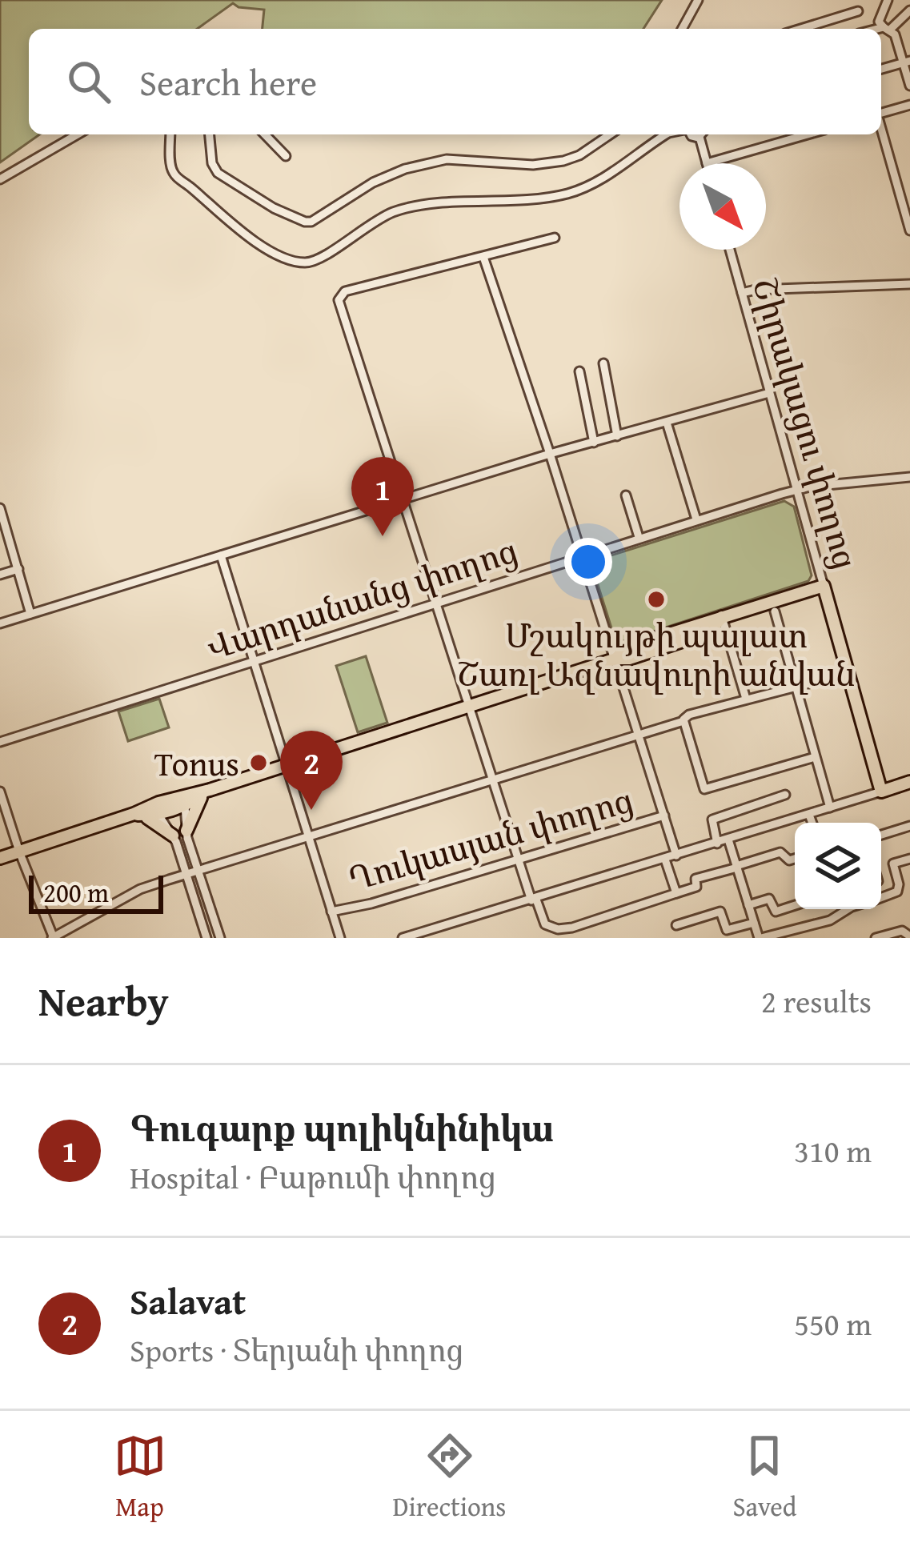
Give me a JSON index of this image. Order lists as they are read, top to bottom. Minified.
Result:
{"streets":{"main road":["Շիրակացու փողոց"],"street":["Վարդանանց փողոց","Ղուկասյան փողոց"]},"crossings":[["Շիրակացու փողոց","Վարդանանց փողոց"]],"places":["Մշակույթի պալատ Շառլ Ազնավուրի անվան","Tonus"],"scale_bar":"200 m","north":"bottom right","page":{"search":"Search here","pins":["1","2"],"scale":"200 m","heading":["Nearby","2 results"],"list":[{"mark":"1","name":"Գուգարք պոլիկնինիկա","note":"Hospital · Բաթումի փողոց","value":"310 m"},{"mark":"2","name":"Salavat","note":"Sports · Տերյանի փողոց","value":"550 m"}],"nav":["Map","Directions","Saved"]}}
